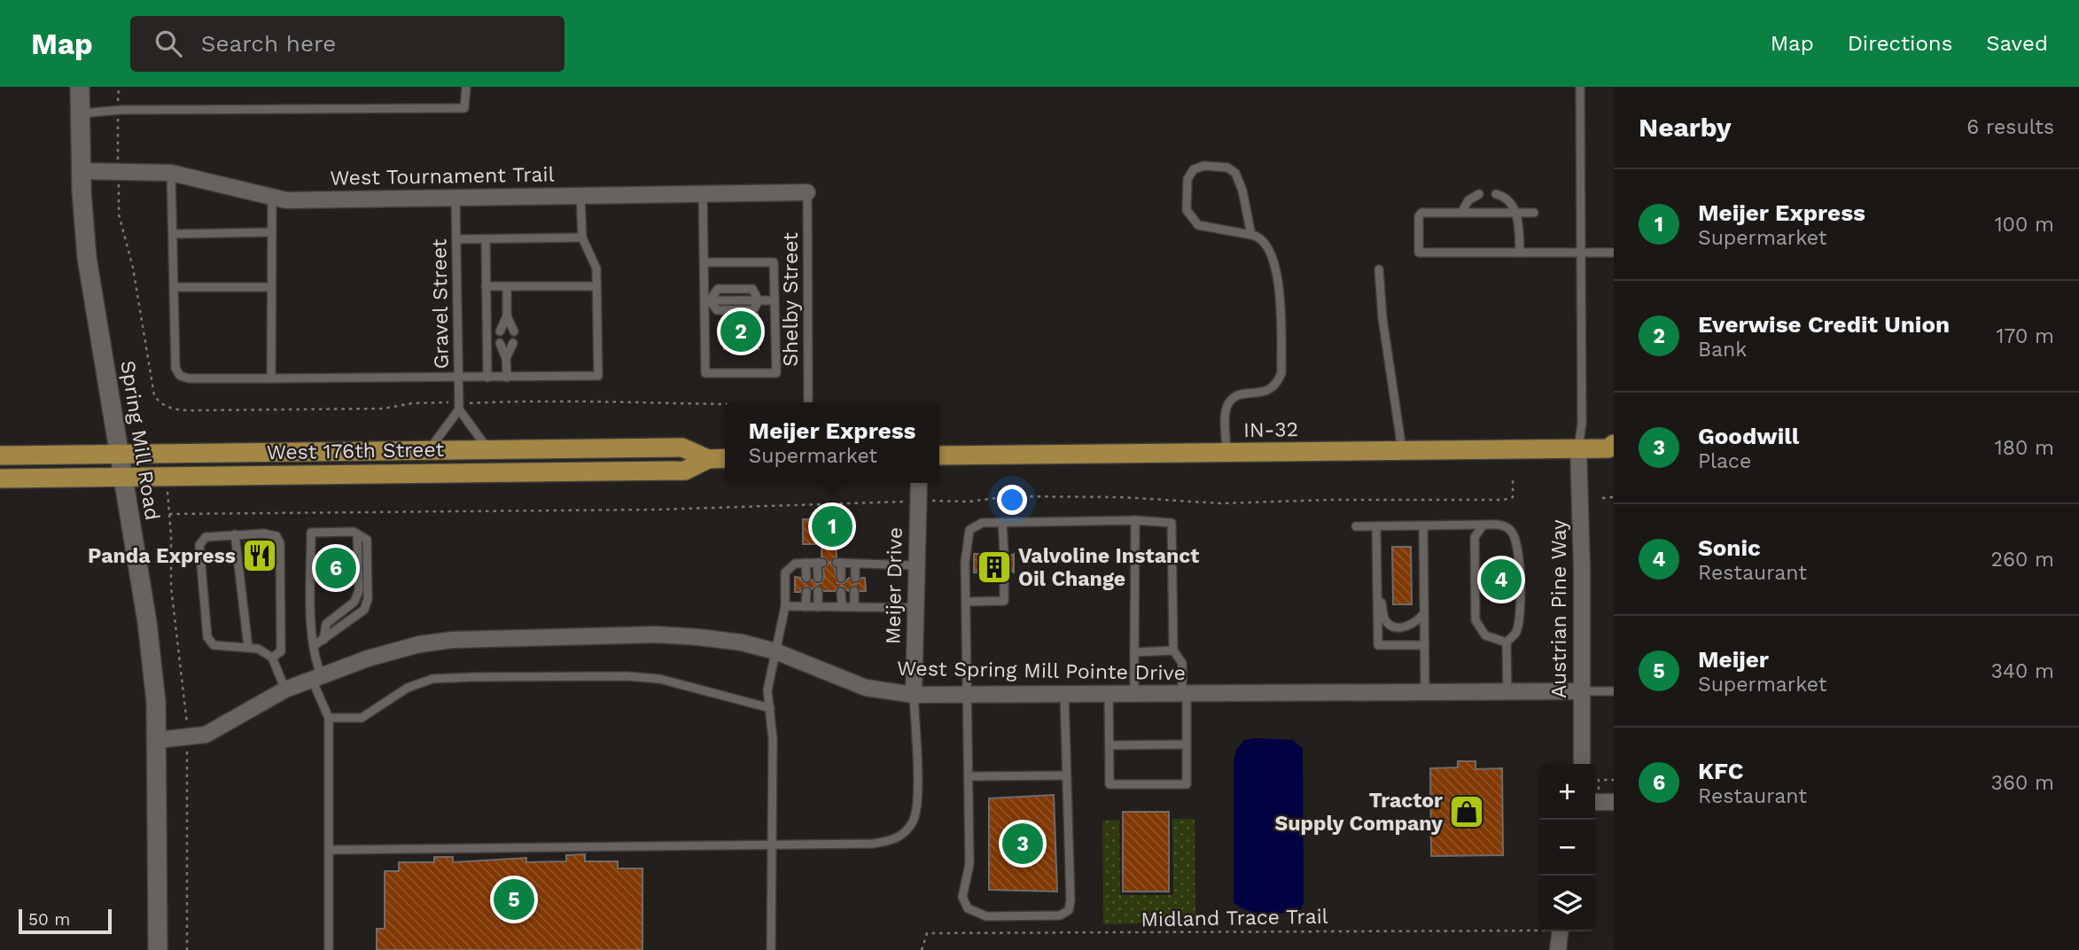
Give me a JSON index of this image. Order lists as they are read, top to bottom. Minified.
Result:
{"streets":{"main road":["IN-32","West 176th Street"],"street":["West Tournament Trail","Spring Mill Road","Meijer Drive","Austrian Pine Way","West Spring Mill Pointe Drive"],"lane":["Shelby Street","Gravel Street"],"path":["Midland Trace Trail"]},"crossings":[["West Tournament Trail","Shelby Street"],["West Tournament Trail","Gravel Street"],["West Tournament Trail","Spring Mill Road"],["IN-32","Austrian Pine Way"],["Spring Mill Road","West 176th Street"],["Spring Mill Road","West Spring Mill Pointe Drive"],["Meijer Drive","West Spring Mill Pointe Drive"],["Austrian Pine Way","West Spring Mill Pointe Drive"]],"places":{"restaurant":["Panda Express"],"building":["Valvoline Instanct Oil Change"],"shop":["Tractor Supply Company"]},"scale_bar":"50 m","page":{"header":"Map","search":"Search here","nav":["Map","Directions","Saved"],"heading":["Nearby","6 results"],"list":[{"mark":"1","name":"Meijer Express","note":"Supermarket","value":"100 m"},{"mark":"2","name":"Everwise Credit Union","note":"Bank","value":"170 m"},{"mark":"3","name":"Goodwill","note":"Place","value":"180 m"},{"mark":"4","name":"Sonic","note":"Restaurant","value":"260 m"},{"mark":"5","name":"Meijer","note":"Supermarket","value":"340 m"},{"mark":"6","name":"KFC","note":"Restaurant","value":"360 m"}],"pins":["2","1","6","4","3","5"],"popup":["Meijer Express","Supermarket"],"map_buttons":["+","−"],"scale":"50 m"}}
